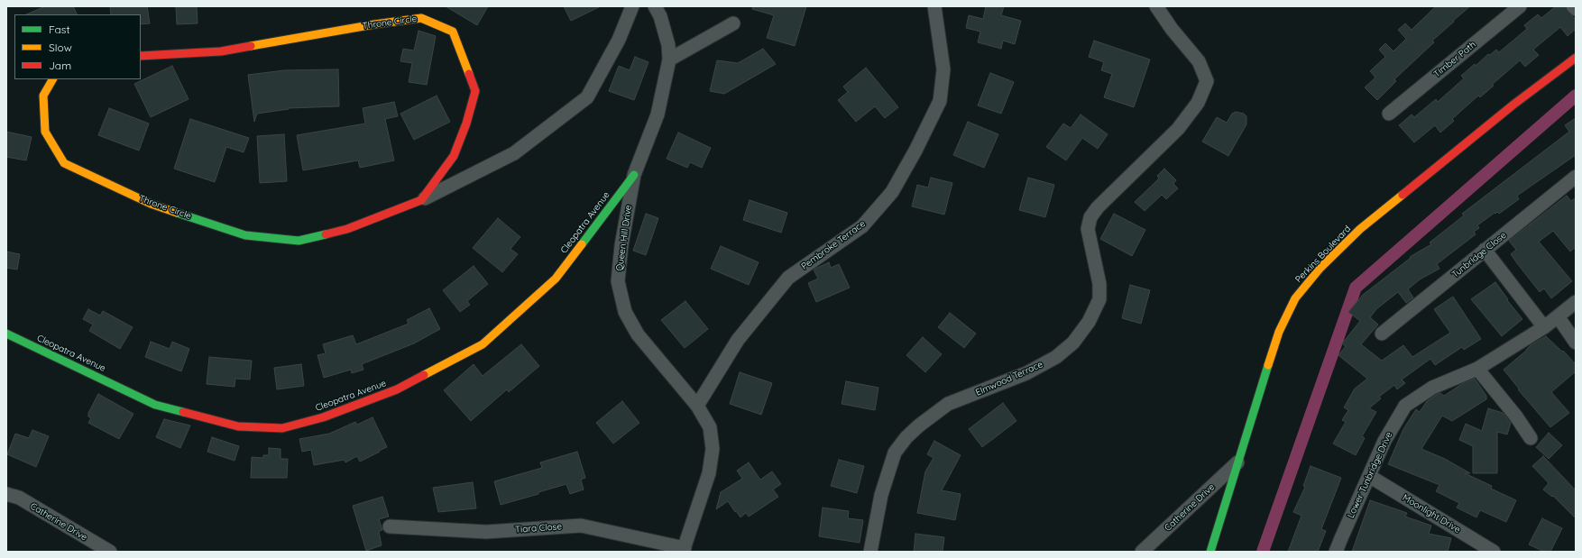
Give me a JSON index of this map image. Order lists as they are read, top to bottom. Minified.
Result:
{"streets":{"street":["Throne Circle","Timber Path","Cleopatra Avenue","Queen Hill Drive","Pembroke Terrace","Perkins Boulevard","Tunbridge Close","Elmwood Terrace","Lower Tunbridge Drive","Catherine Drive","Moonlight Drive","Tiara Close"]},"crossings":[["Cleopatra Avenue","Queen Hill Drive"],["Queen Hill Drive","Pembroke Terrace"],["Queen Hill Drive","Tiara Close"],["Perkins Boulevard","Catherine Drive"],["Lower Tunbridge Drive","Moonlight Drive"]],"legend":["Fast","Slow","Jam"]}
